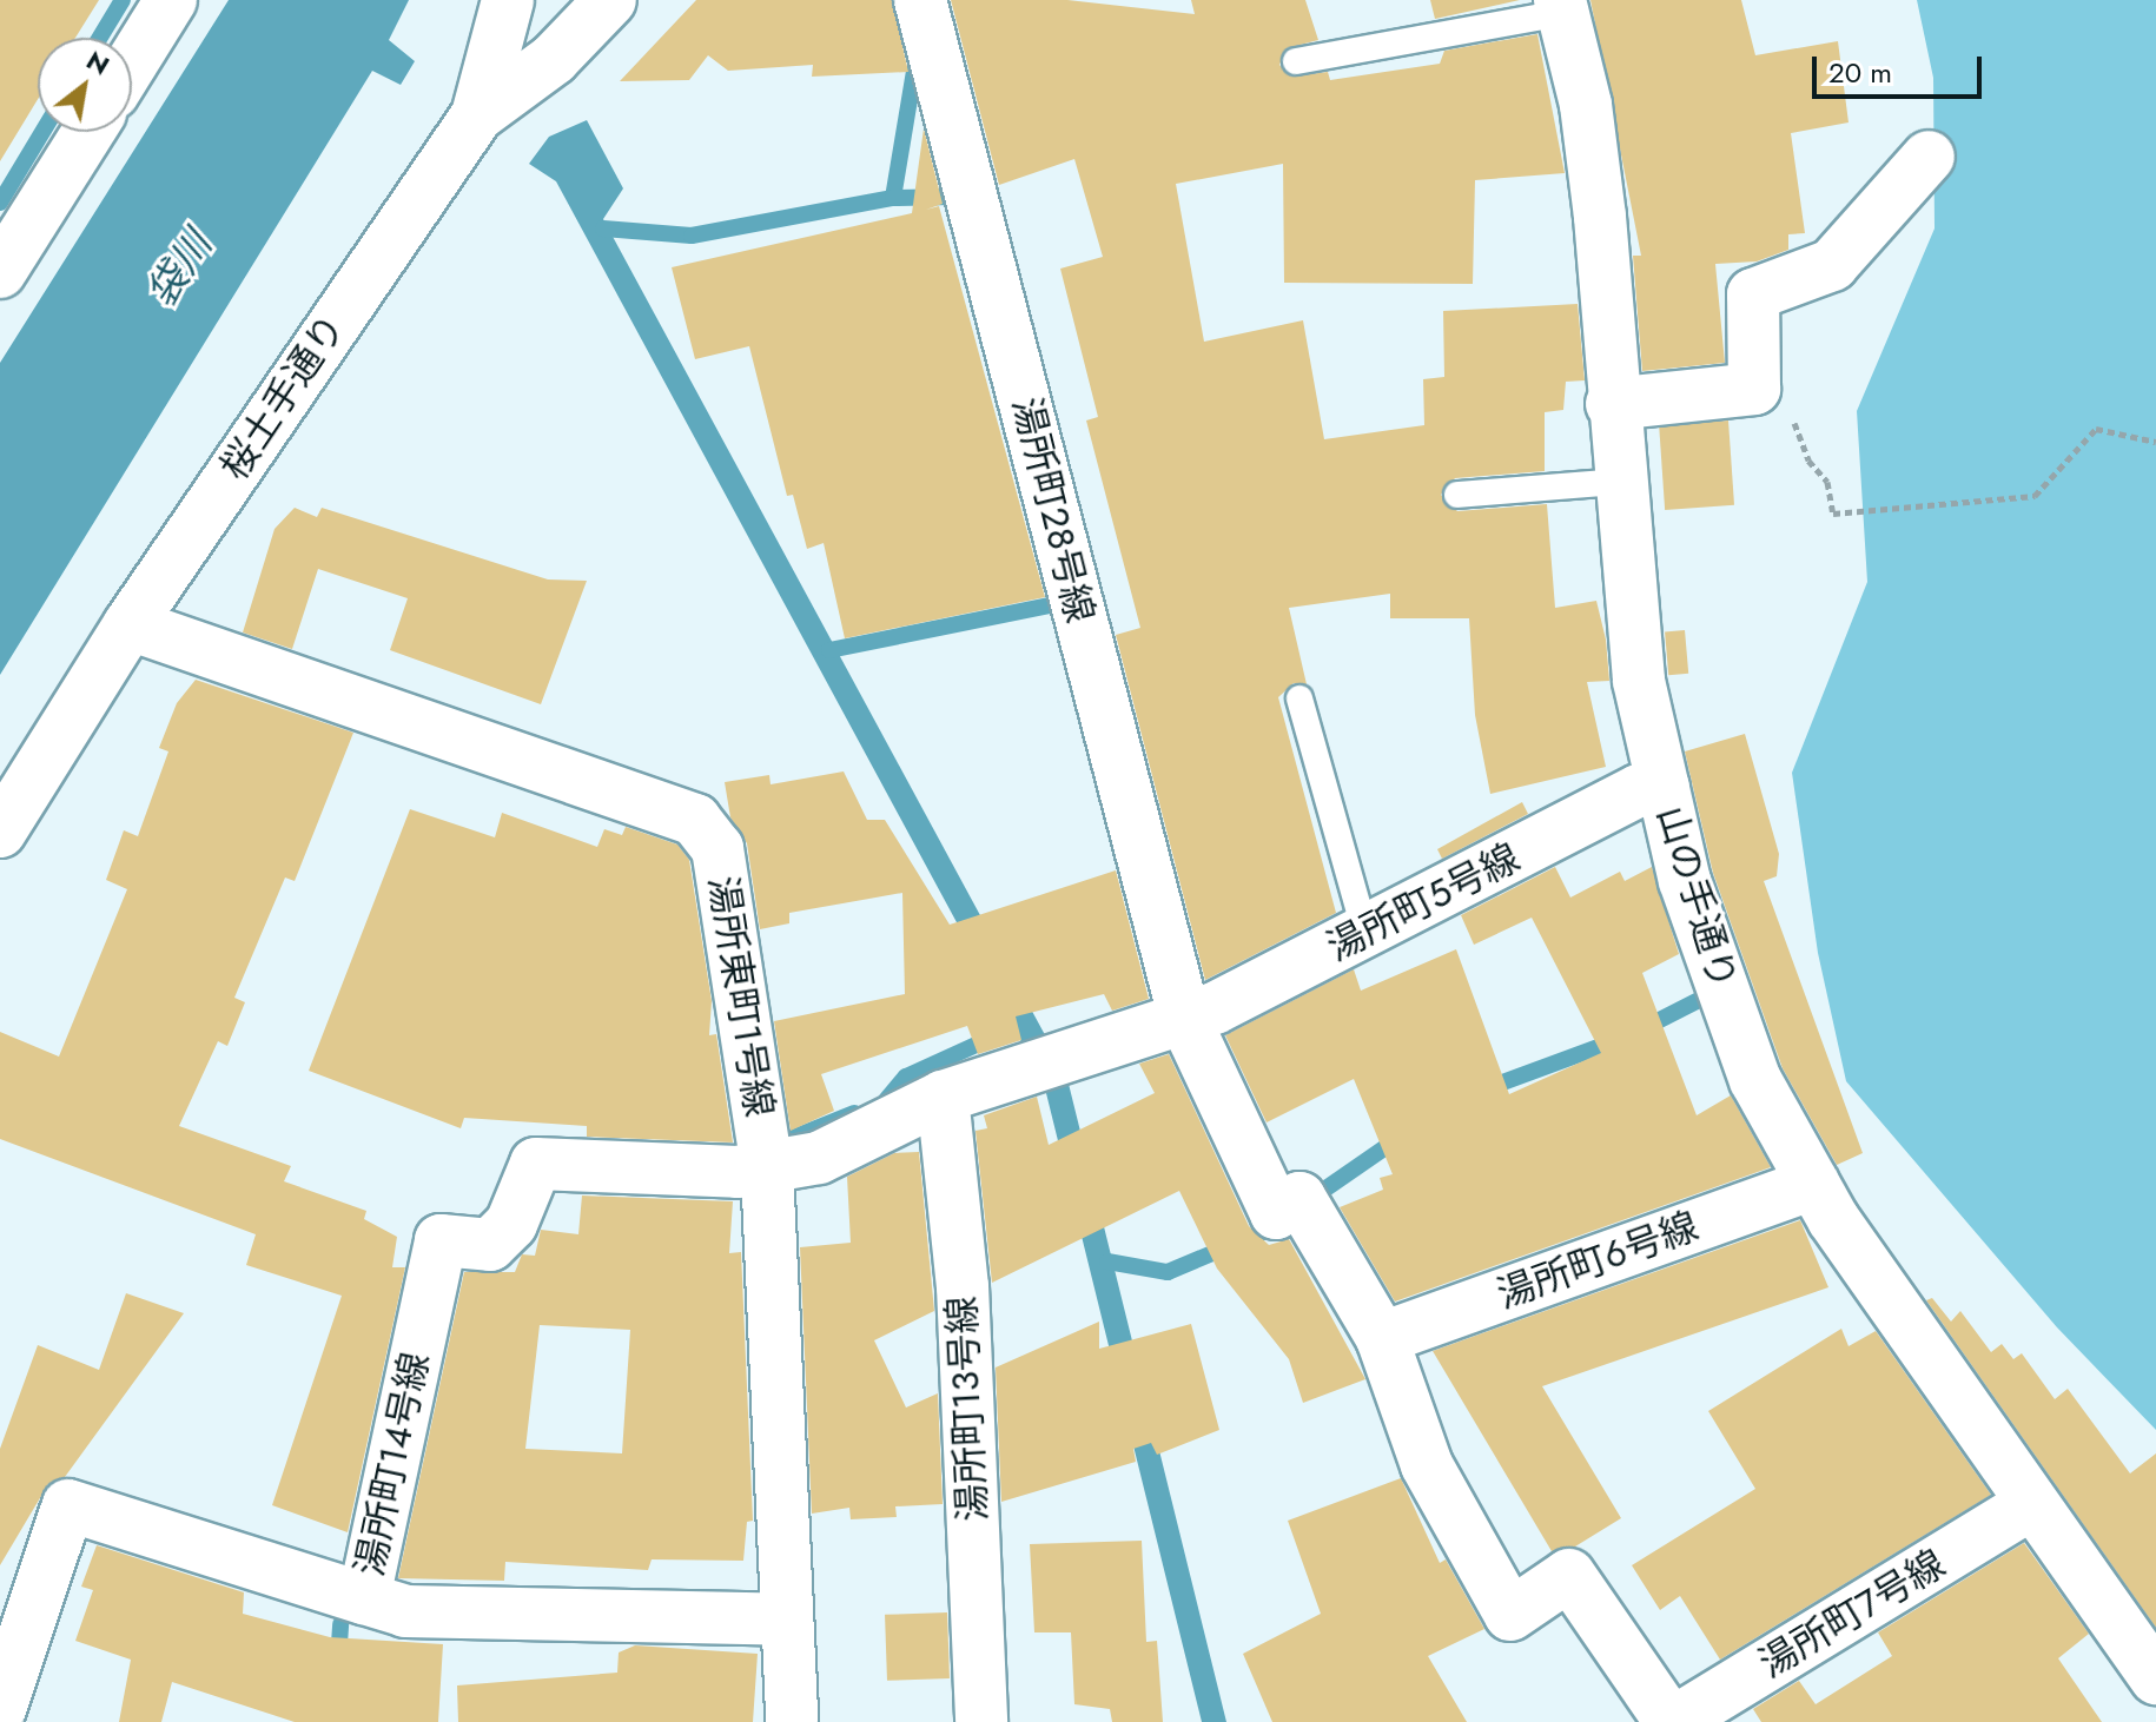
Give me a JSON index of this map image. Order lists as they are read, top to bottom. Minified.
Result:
{"streets":{"street":["桜土手通り","湯所町28号線","山の手通り","湯所町5号線","湯所東町1号線","湯所町6号線","湯所町13号線","湯所町14号線","湯所町7号線"]},"crossings":[["桜土手通り","湯所東町1号線"],["湯所町28号線","湯所町5号線"],["湯所町28号線","湯所町6号線"],["山の手通り","湯所町5号線"],["山の手通り","湯所町6号線"],["山の手通り","湯所町7号線"],["湯所町5号線","湯所東町1号線"],["湯所町5号線","湯所町13号線"],["湯所町5号線","湯所町14号線"],["湯所東町1号線","湯所町14号線"]],"water":["袋川"],"scale_bar":"20 m","north":"top right"}
